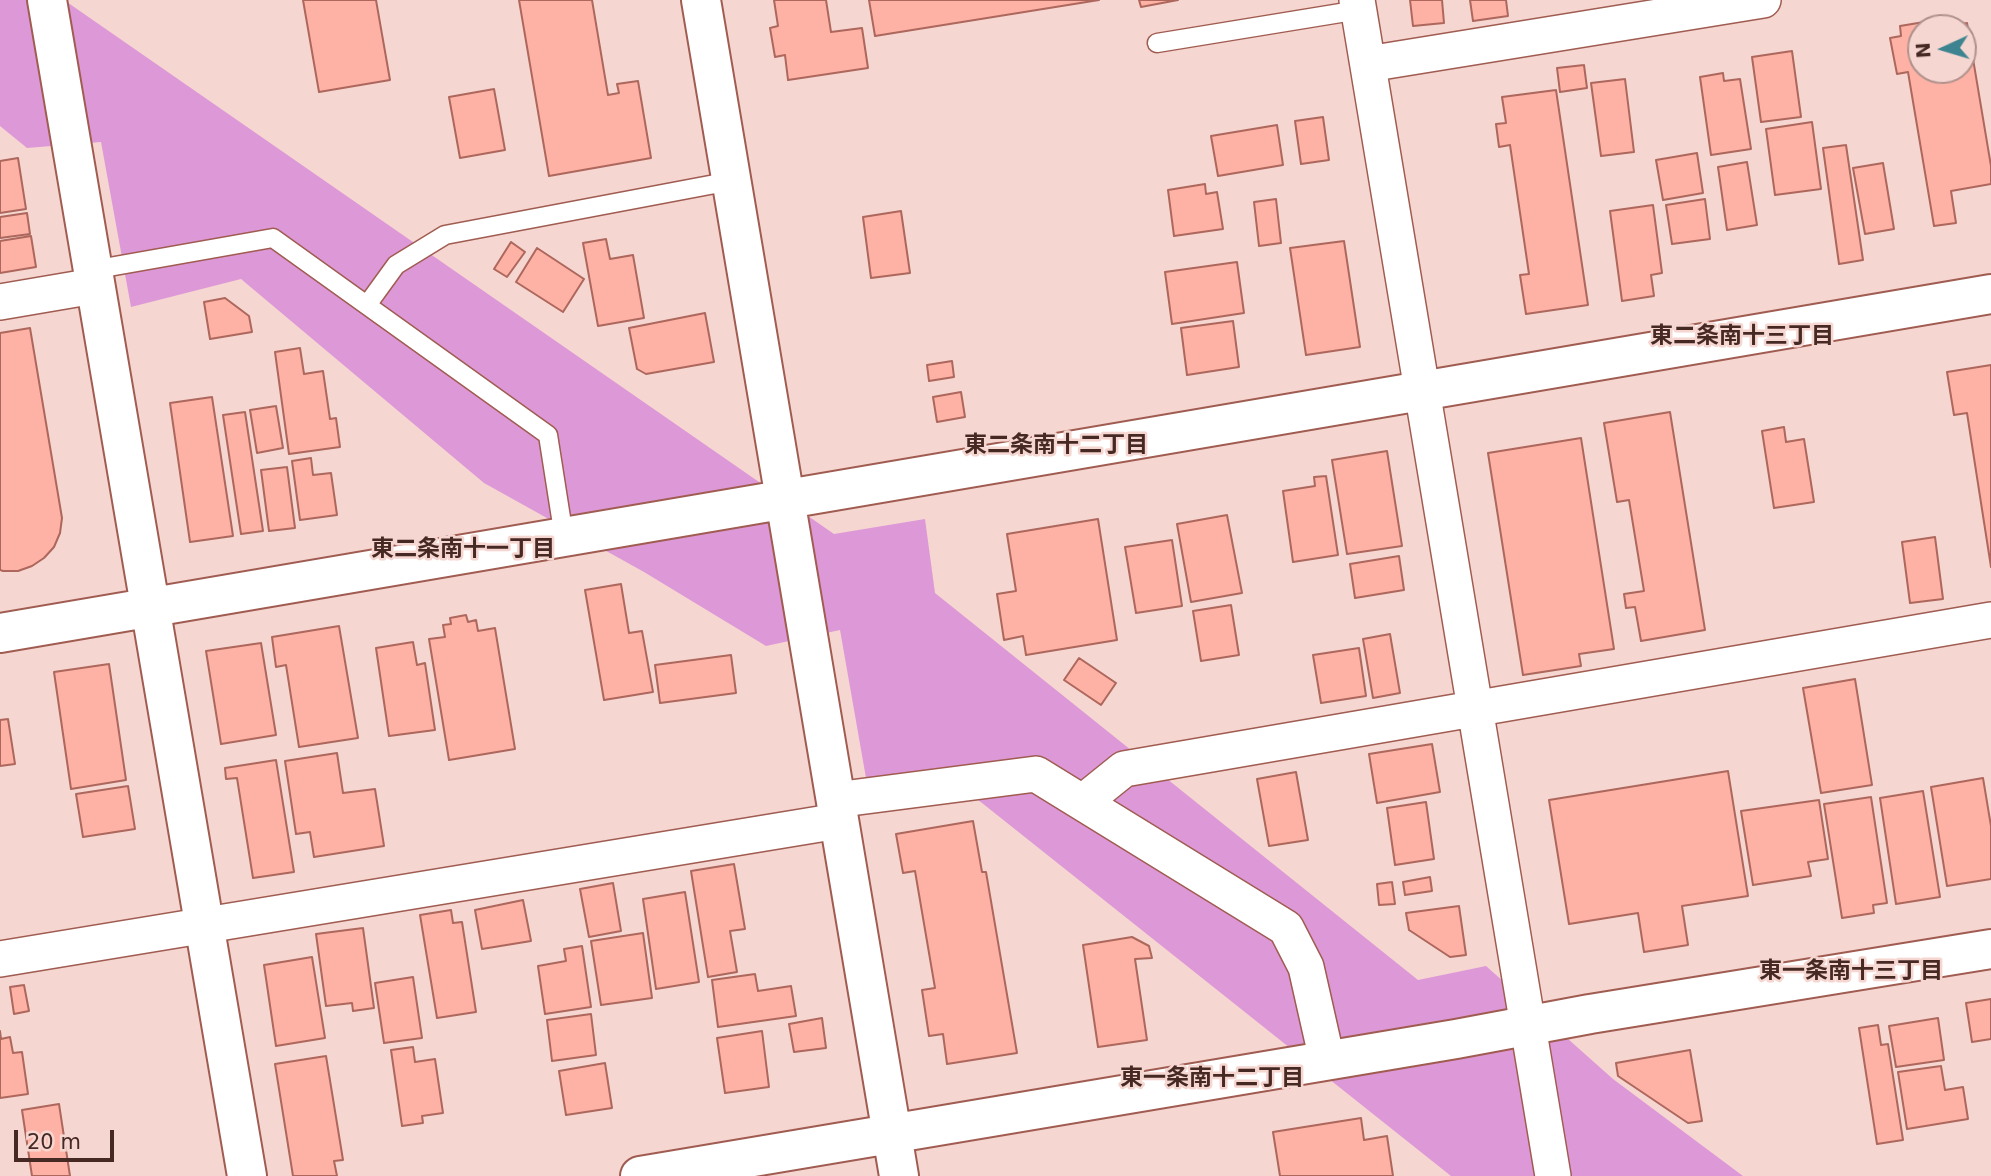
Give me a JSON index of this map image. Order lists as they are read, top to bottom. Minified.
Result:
{"districts":["東二条南十三丁目","東二条南十二丁目","東二条南十一丁目","東一条南十三丁目","東一条南十二丁目"],"scale_bar":"20 m","north":"left"}
